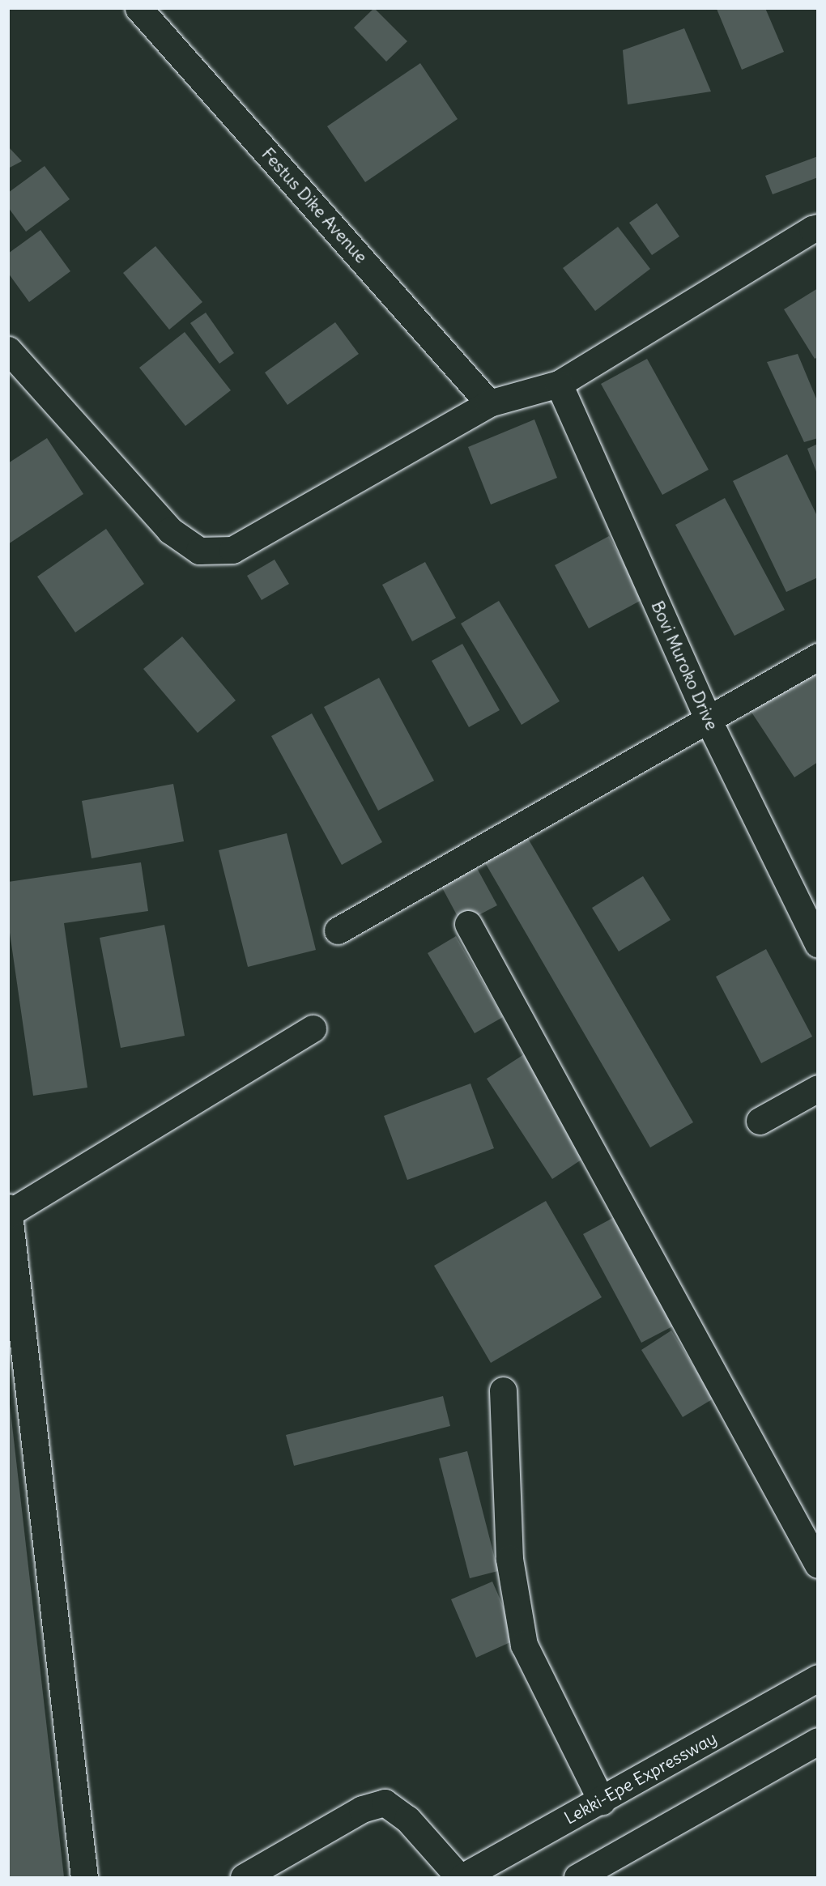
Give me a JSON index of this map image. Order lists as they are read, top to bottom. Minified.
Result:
{"streets":{"main road":["Festus Dike Avenue","Bovi Muroko Drive","Lekki-Epe Expressway"]}}
